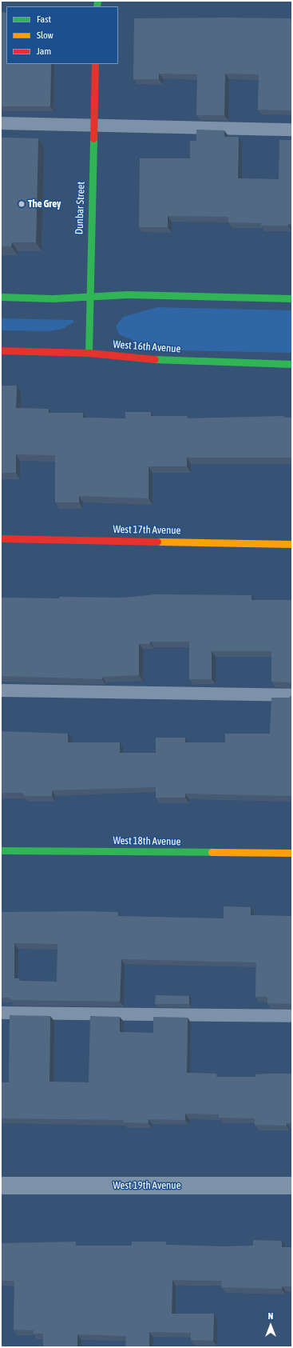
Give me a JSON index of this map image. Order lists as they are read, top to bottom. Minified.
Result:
{"streets":{"main road":["Dunbar Street","West 16th Avenue","West 17th Avenue","West 18th Avenue"],"street":["West 19th Avenue"]},"crossings":[["Dunbar Street","West 16th Avenue"]],"places":["The Grey"],"legend":["Fast","Slow","Jam"],"north":"top"}
